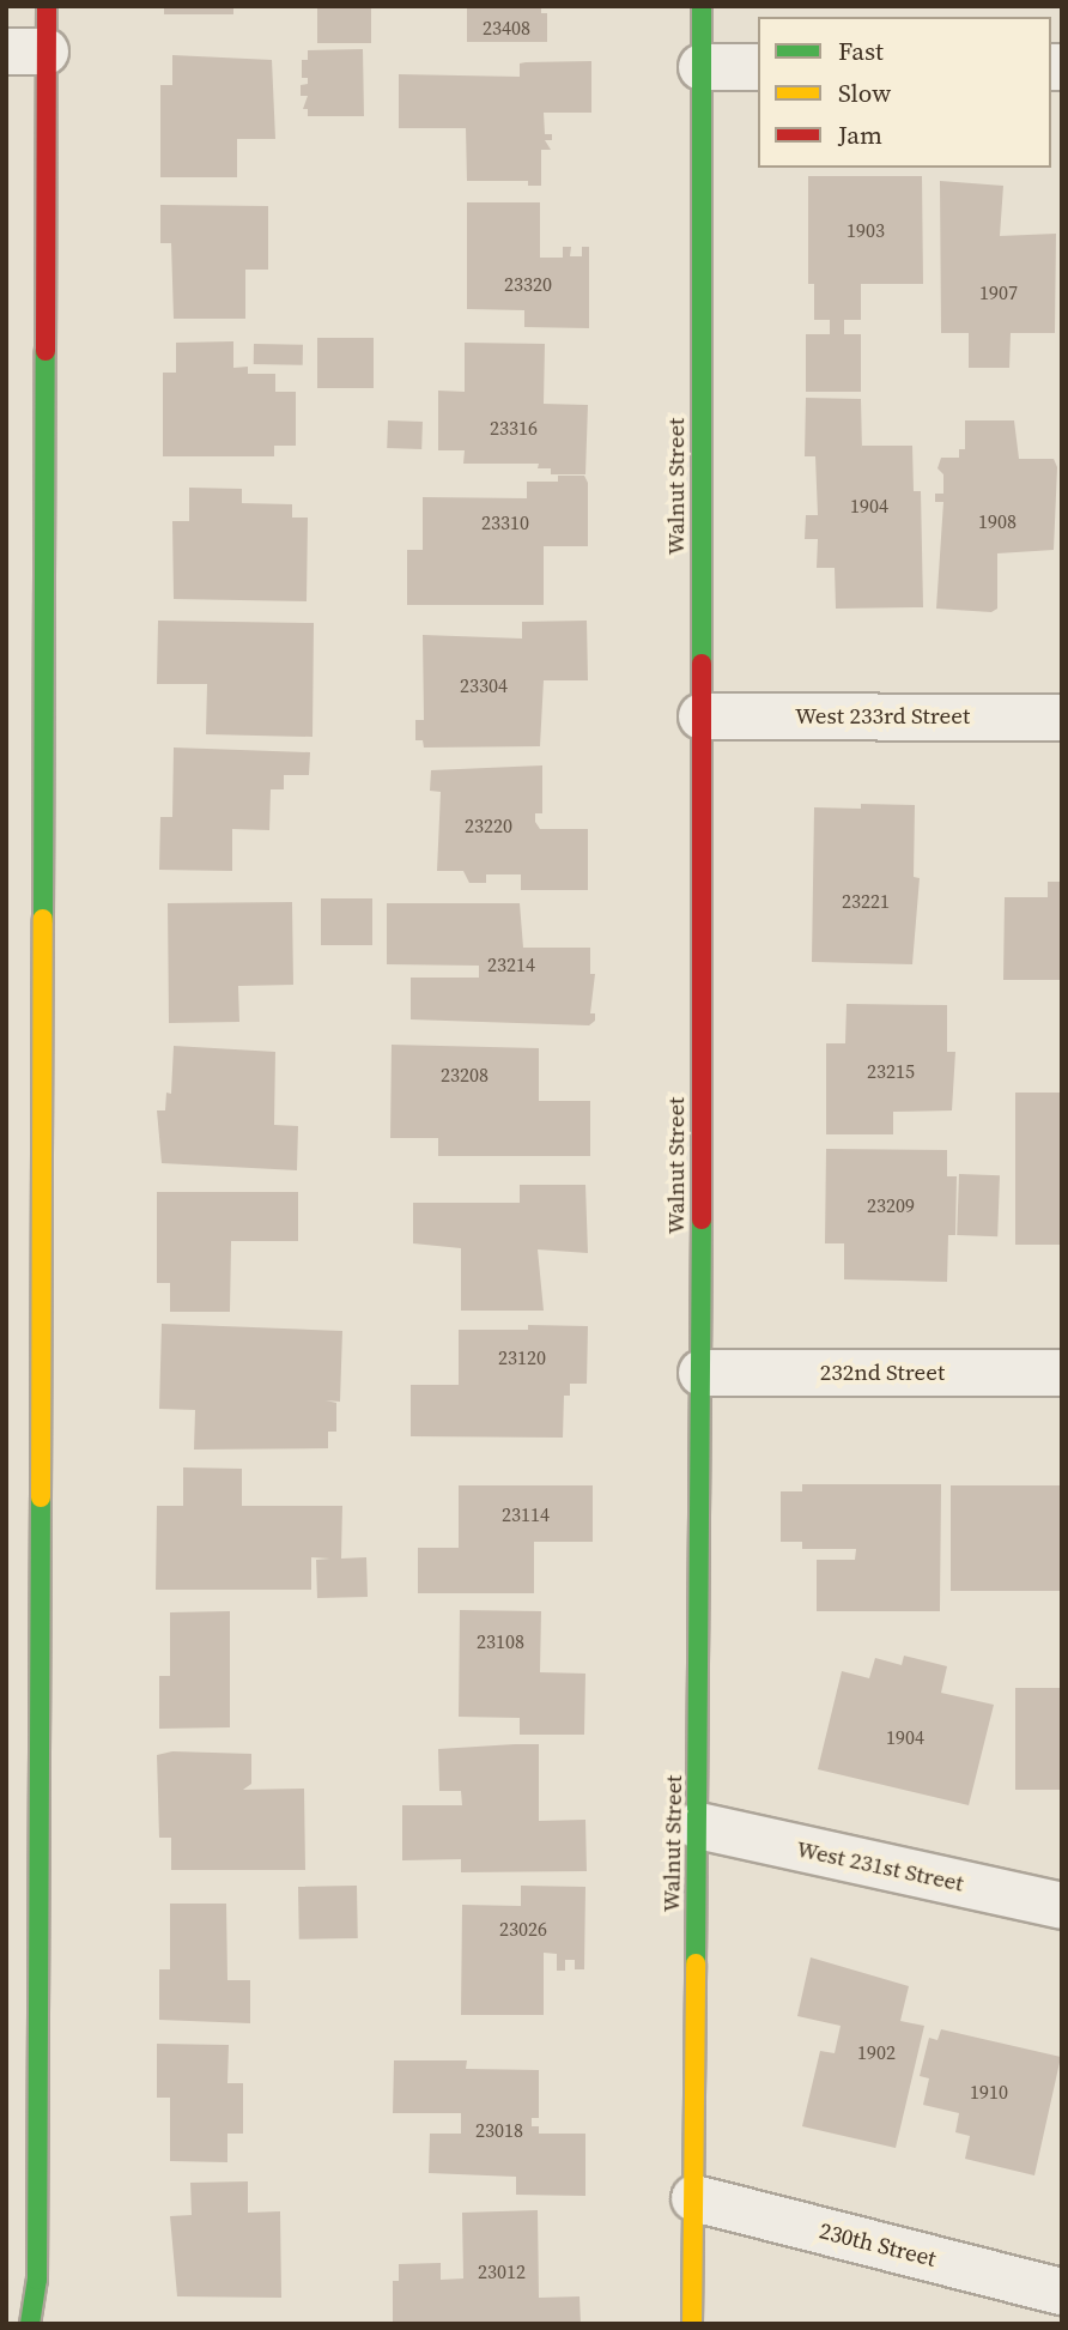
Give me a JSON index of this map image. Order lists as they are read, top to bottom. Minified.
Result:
{"streets":{"street":["Walnut Street","West 233rd Street","232nd Street","West 231st Street","230th Street"]},"crossings":[["Walnut Street","West 233rd Street"],["Walnut Street","232nd Street"],["Walnut Street","West 231st Street"],["Walnut Street","230th Street"]],"house_numbers":["23408","1903","23320","1907","23316","1904","1908","23310","23304","23220","23221","23214","23215","23208","23209","23120","23114","23108","1904","23026","1902","1910","23018","23012"],"legend":["Fast","Slow","Jam"]}
